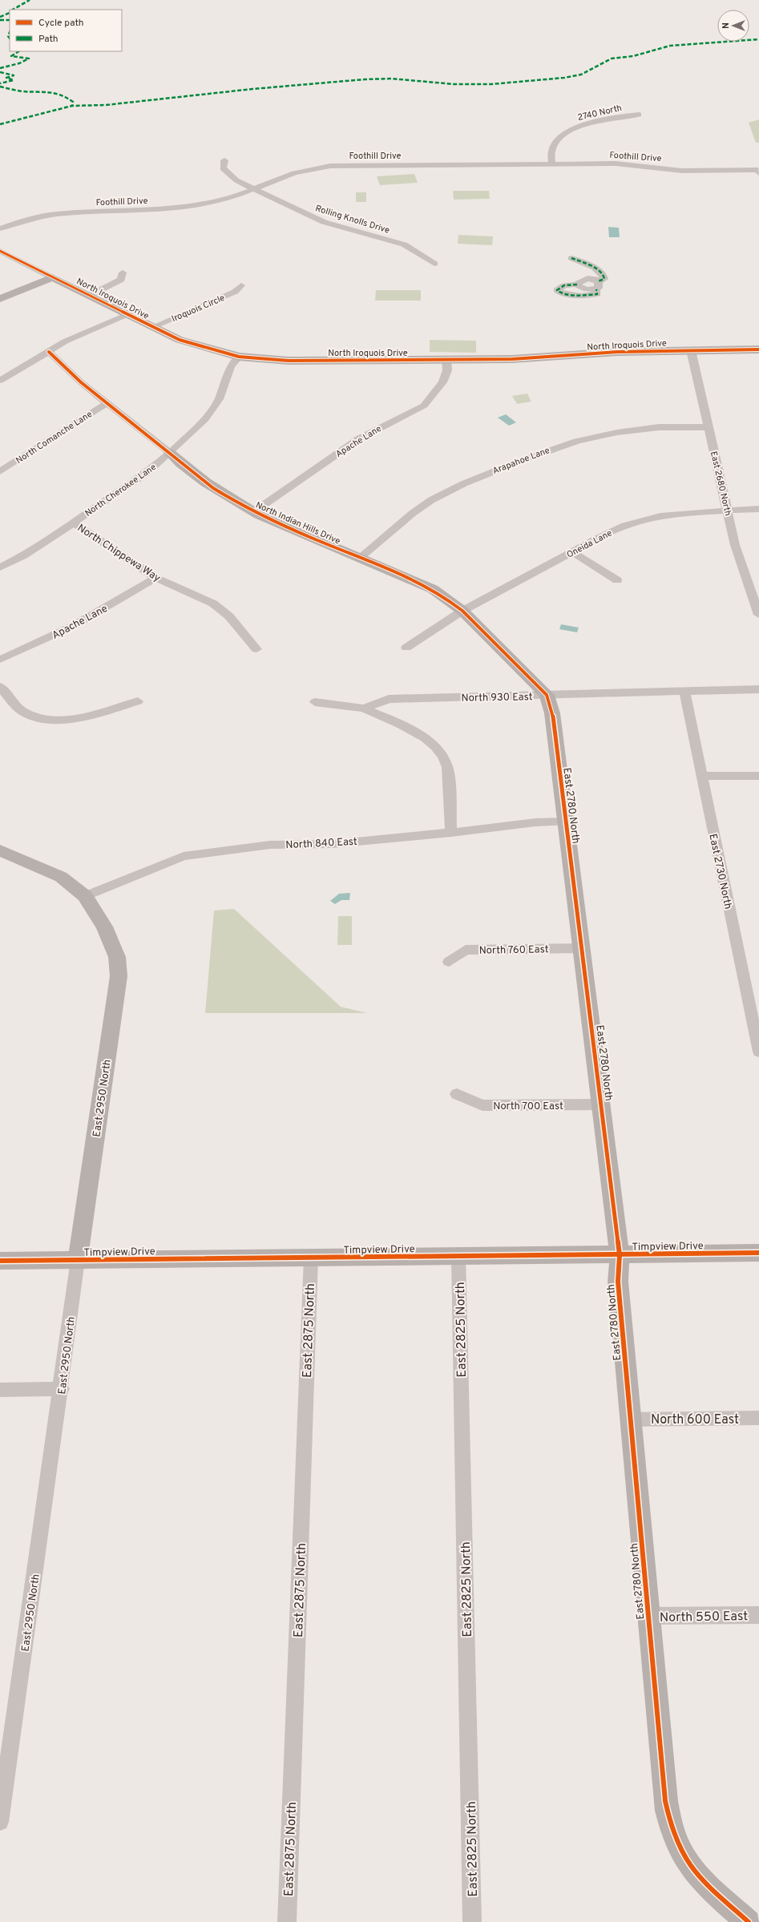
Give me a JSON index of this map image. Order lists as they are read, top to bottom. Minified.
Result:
{"streets":{"street":["2740 North","Foothill Drive","Rolling Knolls Drive","North Iroquois Drive","Iroquois Circle","North Comanche Lane","Apache Lane","Arapahoe Lane","East 2680 North","North Cherokee Lane","North Indian Hills Drive","Oneida Lane","North Chippewa Way","North 930 East","East 2780 North","North 840 East","East 2730 North","North 760 East","East 2950 North","North 700 East","Timpview Drive","East 2825 North","East 2875 North","North 600 East","North 550 East"]},"crossings":[["2740 North","Foothill Drive"],["Foothill Drive","Rolling Knolls Drive"],["North Iroquois Drive","Iroquois Circle"],["North Iroquois Drive","Apache Lane"],["North Iroquois Drive","East 2680 North"],["North Iroquois Drive","North Cherokee Lane"],["North Comanche Lane","North Indian Hills Drive"],["Apache Lane","North Indian Hills Drive"],["Apache Lane","North Chippewa Way"],["Arapahoe Lane","East 2680 North"],["Arapahoe Lane","North Indian Hills Drive"],["East 2680 North","Oneida Lane"],["North Cherokee Lane","North Indian Hills Drive"],["North Cherokee Lane","North Chippewa Way"],["North Indian Hills Drive","Oneida Lane"],["North Indian Hills Drive","North 930 East"],["North Indian Hills Drive","East 2780 North"],["North 930 East","East 2780 North"],["North 930 East","East 2730 North"],["East 2780 North","North 840 East"],["East 2780 North","North 760 East"],["East 2780 North","North 700 East"],["East 2780 North","Timpview Drive"],["East 2780 North","North 600 East"],["East 2780 North","North 550 East"],["North 840 East","East 2950 North"],["East 2950 North","Timpview Drive"],["Timpview Drive","East 2825 North"],["Timpview Drive","East 2875 North"]],"legend":["Cycle path","Path"],"north":"left"}
